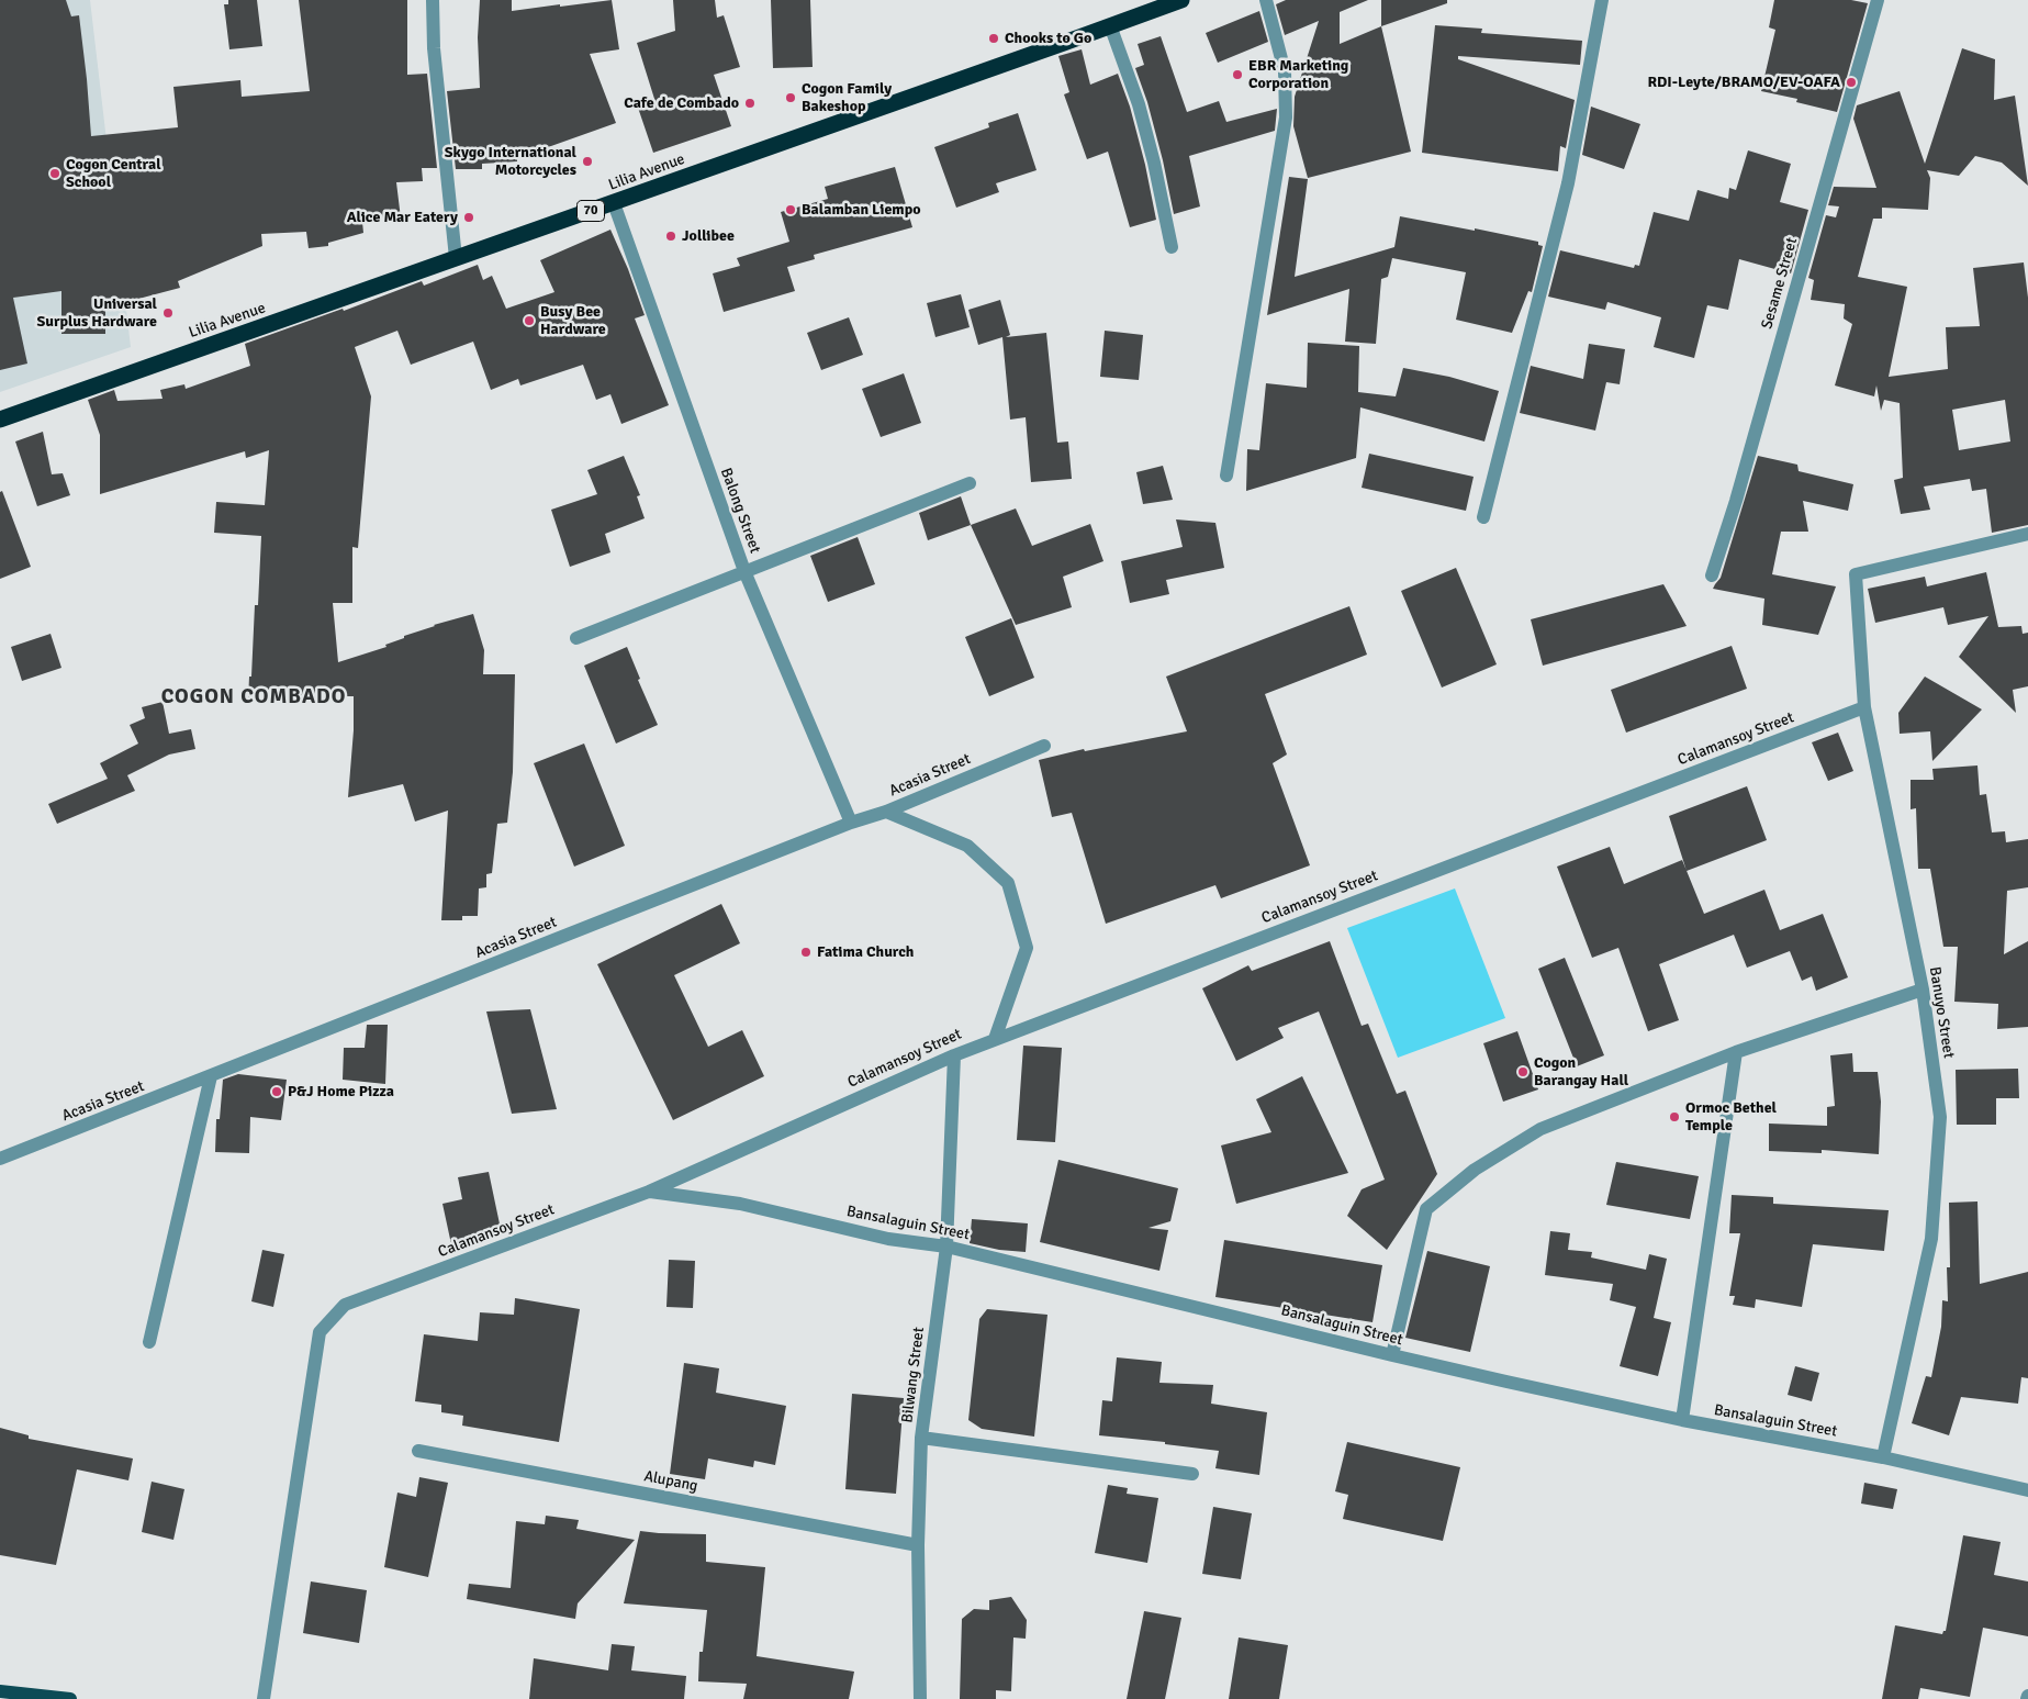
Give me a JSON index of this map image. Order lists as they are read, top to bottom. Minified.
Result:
{"streets":{"highway":["Lilia Avenue","70"],"street":["Sesame Street","Balong Street","Calamansoy Street","Acasia Street","Banuyo Street","Bansalaguin Street","Bilwang Street","Alupang"]},"crossings":[["Lilia Avenue","Balong Street"],["Balong Street","Acasia Street"],["Calamansoy Street","Banuyo Street"],["Calamansoy Street","Bansalaguin Street"],["Calamansoy Street","Bilwang Street"],["Banuyo Street","Bansalaguin Street"],["Bansalaguin Street","Bilwang Street"],["Bilwang Street","Alupang"]],"districts":["COGON COMBADO"],"places":["Chooks to Go","EBR Marketing Corporation","RDI-Leyte/BRAMO/EV-OAFA","Cogon Family Bakeshop","Cafe de Combado","Skygo International Motorcycles","Cogon Central School","Balamban Liempo","Alice Mar Eatery","Jollibee","Universal Surplus Hardware","Busy Bee Hardware","Fatima Church","Cogon Barangay Hall","P&J Home Pizza","Ormoc Bethel Temple"]}
